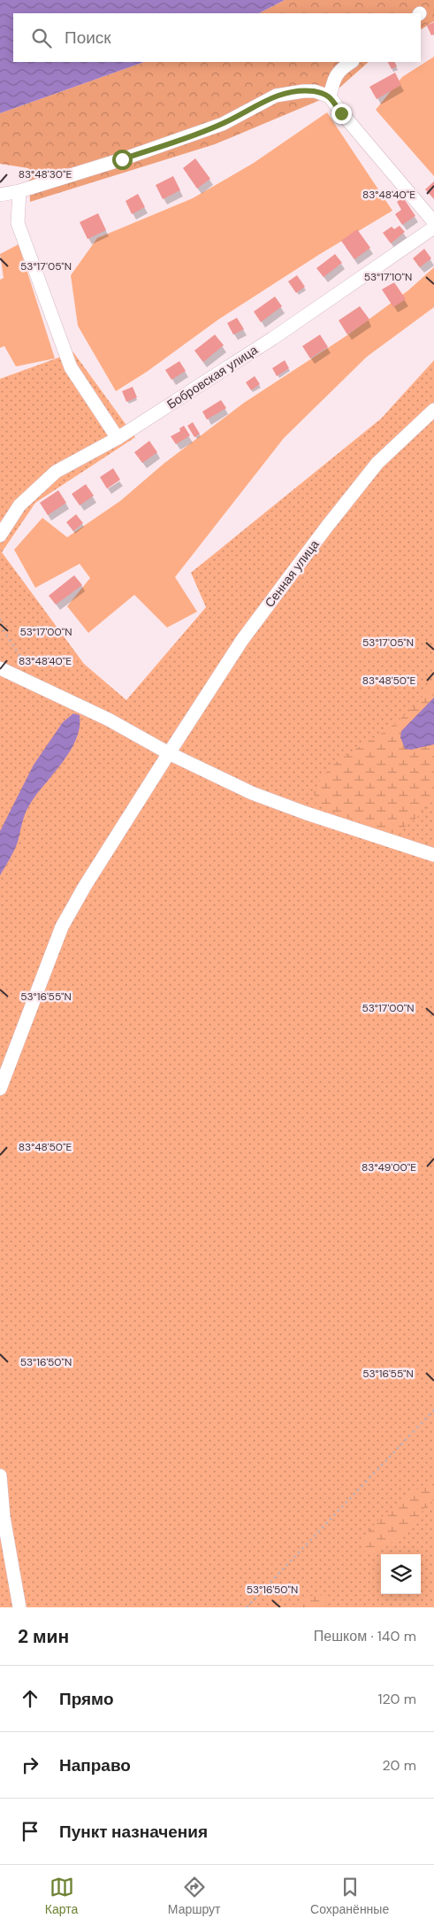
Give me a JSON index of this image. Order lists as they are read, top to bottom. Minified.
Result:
{"streets":{"street":["Бобровская улица","Сенная улица"]},"page":{"search":"Поиск","heading":["2 мин","Пешком · 140 m"],"list":[["Прямо","120 m"],["Направо","20 m"],"Пункт назначения"],"nav":["Карта","Маршрут","Сохранённые"]},"coordinates":["83°48'30\"E","83°48'40\"E","53°17'05\"N","53°17'10\"N","53°17'00\"N","83°48'50\"E","53°16'55\"N","83°49'00\"E","53°16'50\"N"]}
